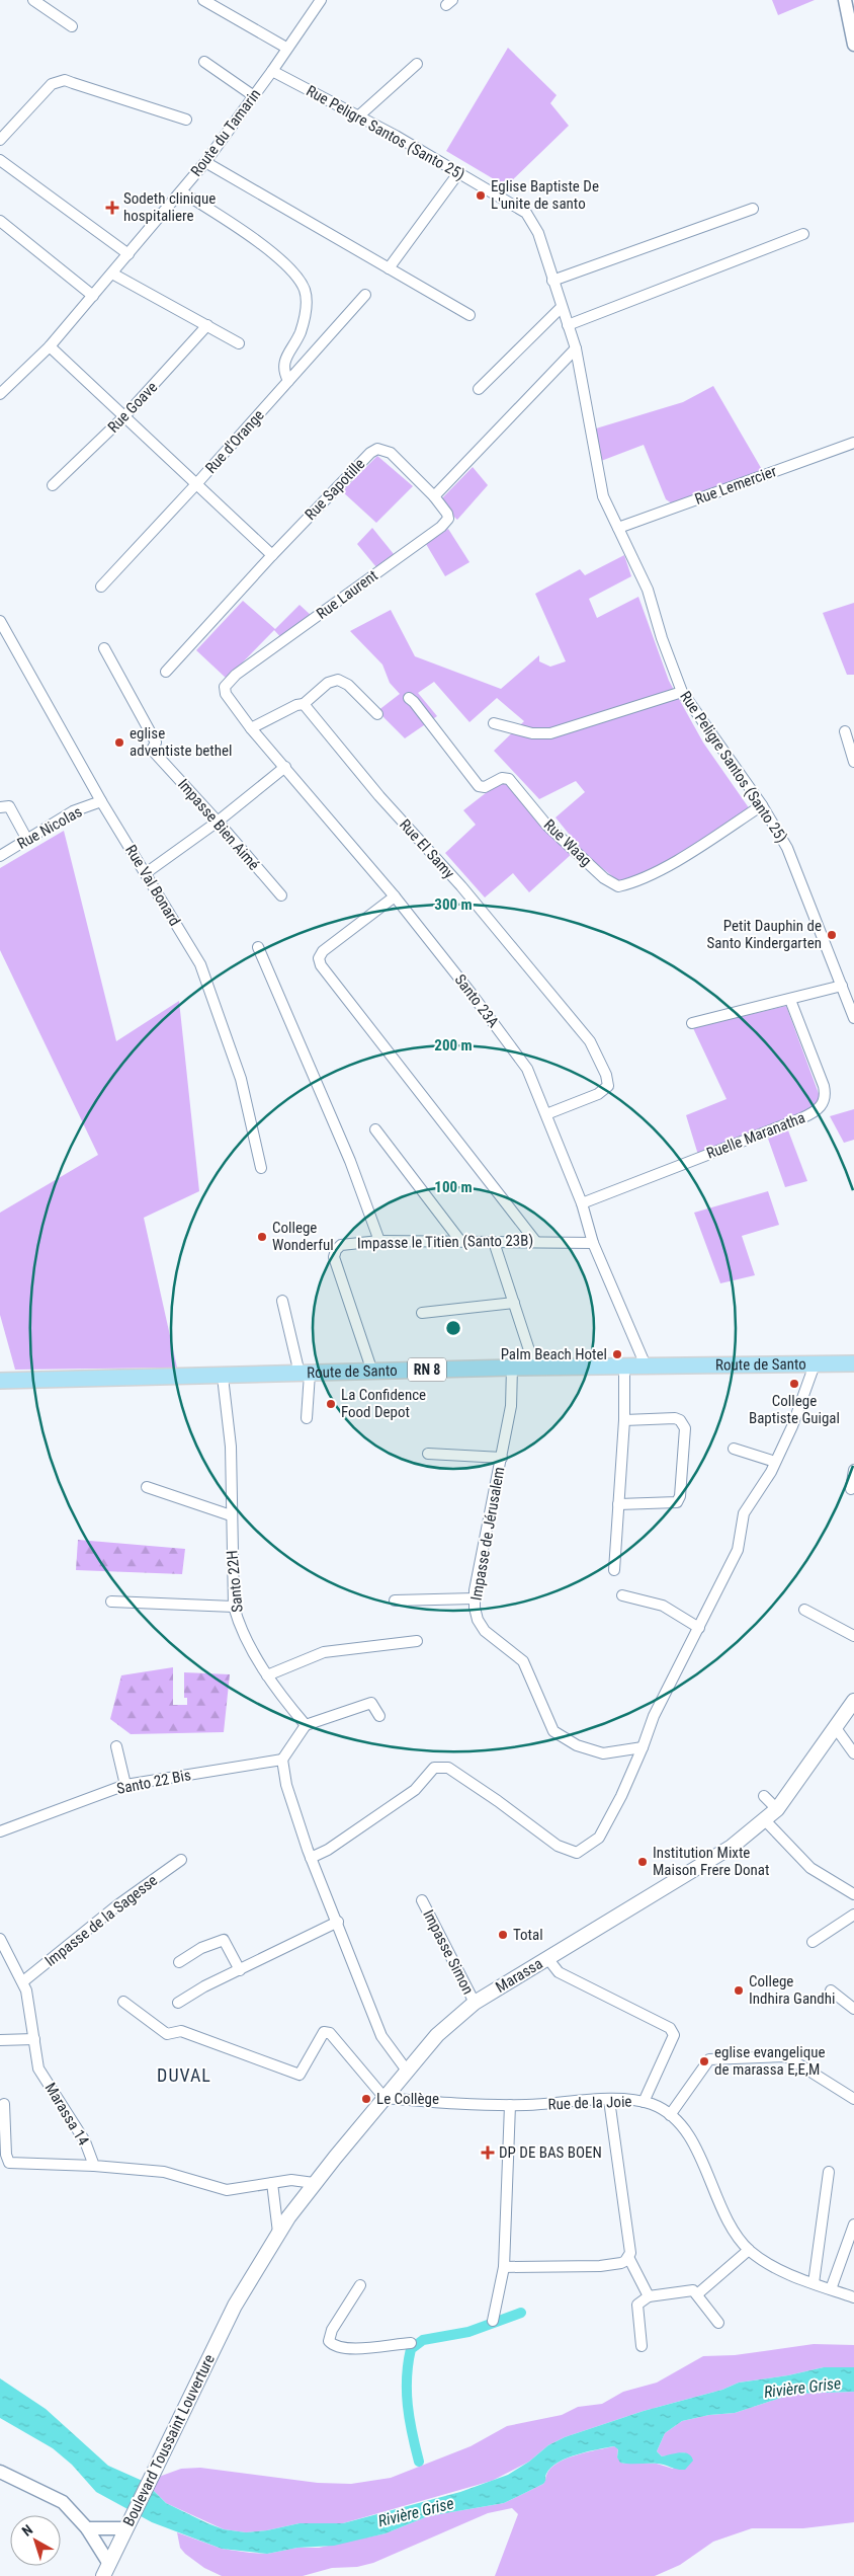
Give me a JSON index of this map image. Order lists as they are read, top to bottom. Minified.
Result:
{"streets":{"main road":["Route de Santo","RN 8","Marassa","Boulevard Toussaint Louverture"],"street":["Route du Tamarin","Rue Peligre Santos (Santo 25)","Rue Goave","Rue d'Orange","Rue Lemercier","Rue Sapotille","Rue Laurent","Impasse Bien Aimé","Rue Nicolas","Rue Waag","Rue El Samy","Rue Val Bonard","Santo 23A","Ruelle Maranatha","Impasse le Titien (Santo 23B)","Impasse de Jérusalem","Santo 22H","Santo 22 Bis","Impasse de la Sagesse","Impasse Simon","Rue de la Joie","Marassa 14"]},"crossings":[["Route du Tamarin","Rue Peligre Santos (Santo 25)"],["Rue Peligre Santos (Santo 25)","Rue Lemercier"],["Rue Peligre Santos (Santo 25)","Rue Waag"],["Rue Sapotille","Rue Laurent"],["Rue Laurent","Santo 23A"],["Rue Nicolas","Rue Val Bonard"],["Rue El Samy","Santo 23A"],["Santo 23A","Ruelle Maranatha"],["Santo 23A","Impasse le Titien (Santo 23B)"],["Santo 23A","Route de Santo"],["Impasse le Titien (Santo 23B)","Route de Santo"],["Route de Santo","Impasse de Jérusalem"],["Route de Santo","Santo 22H"],["Impasse de la Sagesse","Marassa 14"],["Impasse Simon","Marassa"],["Marassa","Rue de la Joie"],["Marassa","Boulevard Toussaint Louverture"]],"districts":["DUVAL"],"water":["Rivière Grise"],"places":{"other":["Eglise Baptiste De L'unite de santo","eglise adventiste bethel","Petit Dauphin de Santo Kindergarten","College Wonderful","Palm Beach Hotel","College Baptiste Guigal","La Confidence Food Depot","Institution Mixte Maison Frere Donat","Total","College Indhira Gandhi","eglise evangelique de marassa E,E,M","Le Collège"],"health":["Sodeth clinique hospitaliere","DP DE BAS BOEN"]},"north":"top left","rings":["300 m","200 m","100 m"]}
